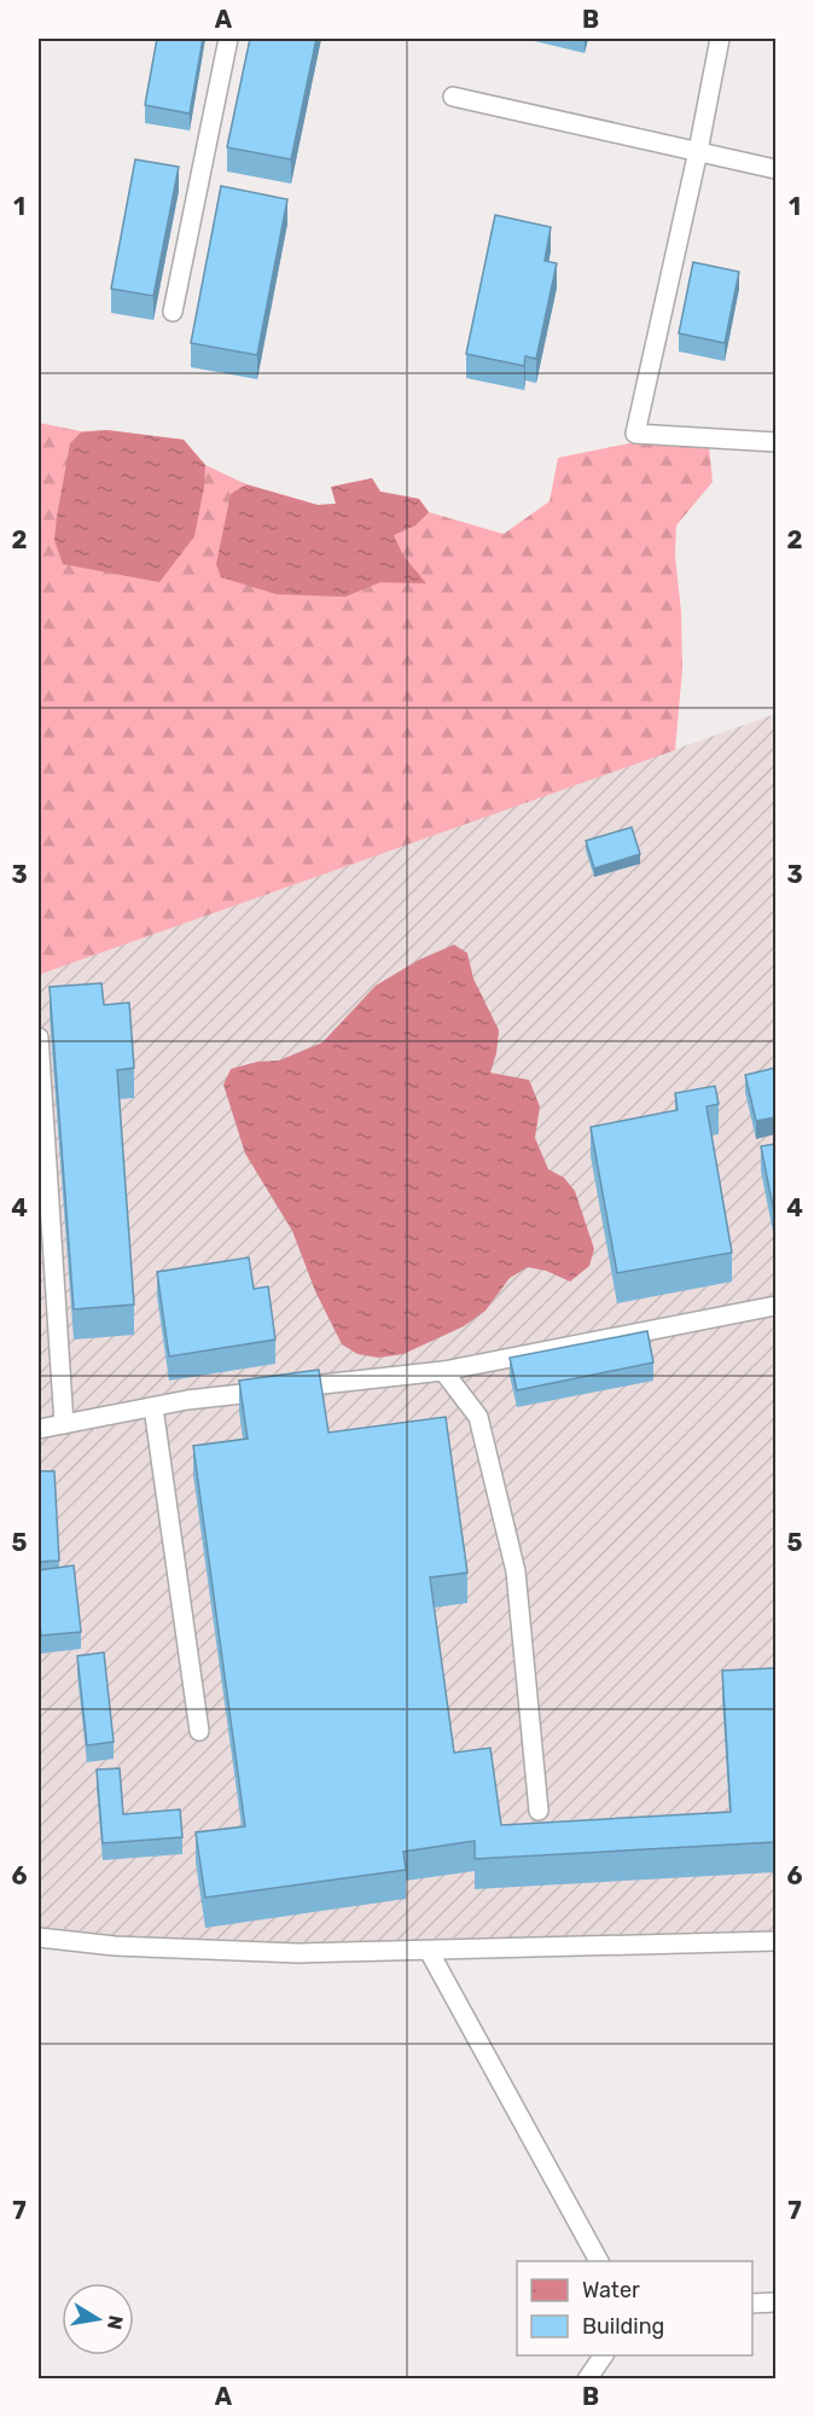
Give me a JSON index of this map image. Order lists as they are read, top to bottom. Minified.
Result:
{"legend":["Water","Building"],"north":"right","grid":{"columns":["A","B"],"rows":["1","2","3","4","5","6","7"]}}
